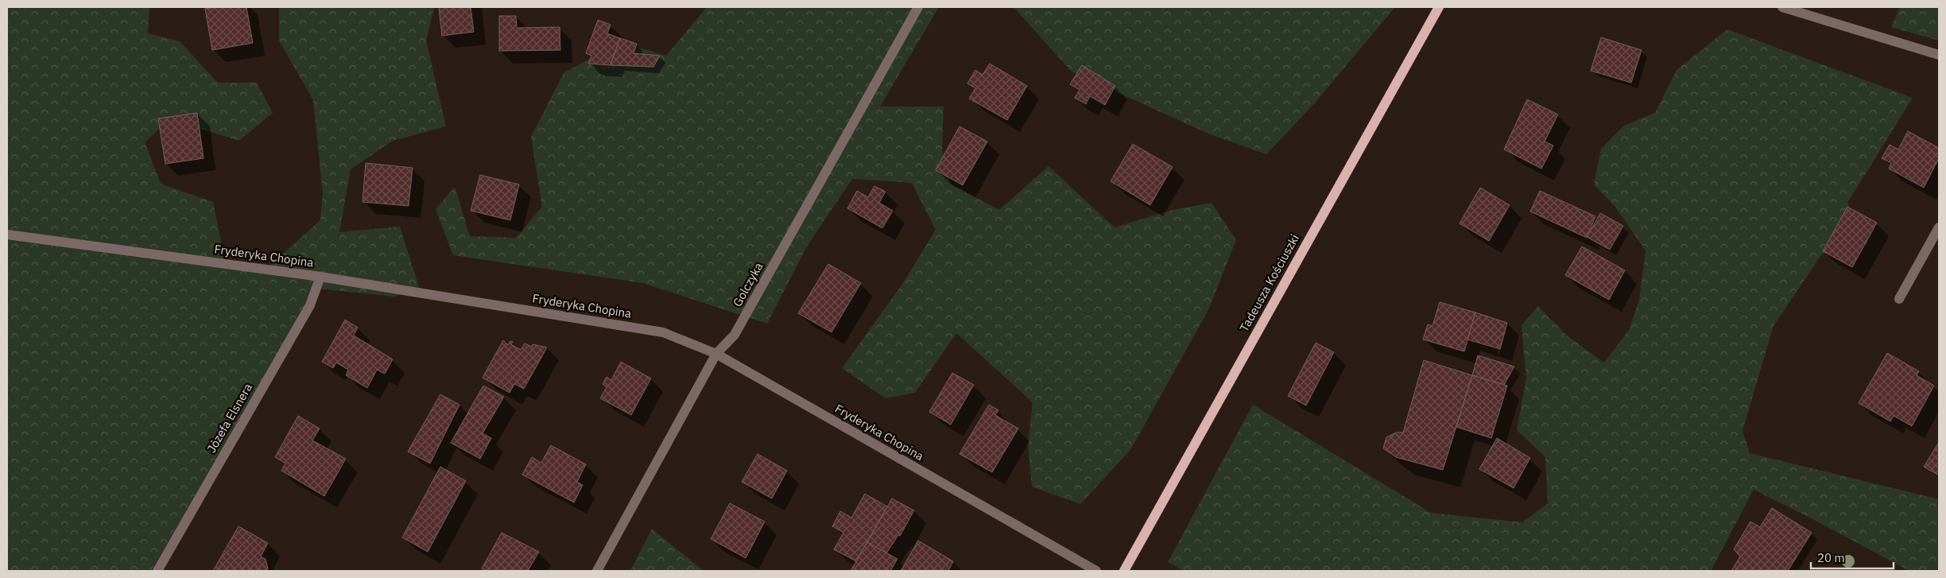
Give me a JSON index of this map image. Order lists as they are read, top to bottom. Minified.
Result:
{"streets":{"main road":["Tadeusza Kościuszki"],"street":["Fryderyka Chopina","Golczyka","Józefa Elsnera"]},"crossings":[["Fryderyka Chopina","Golczyka"],["Fryderyka Chopina","Józefa Elsnera"]],"scale_bar":"20 m"}
